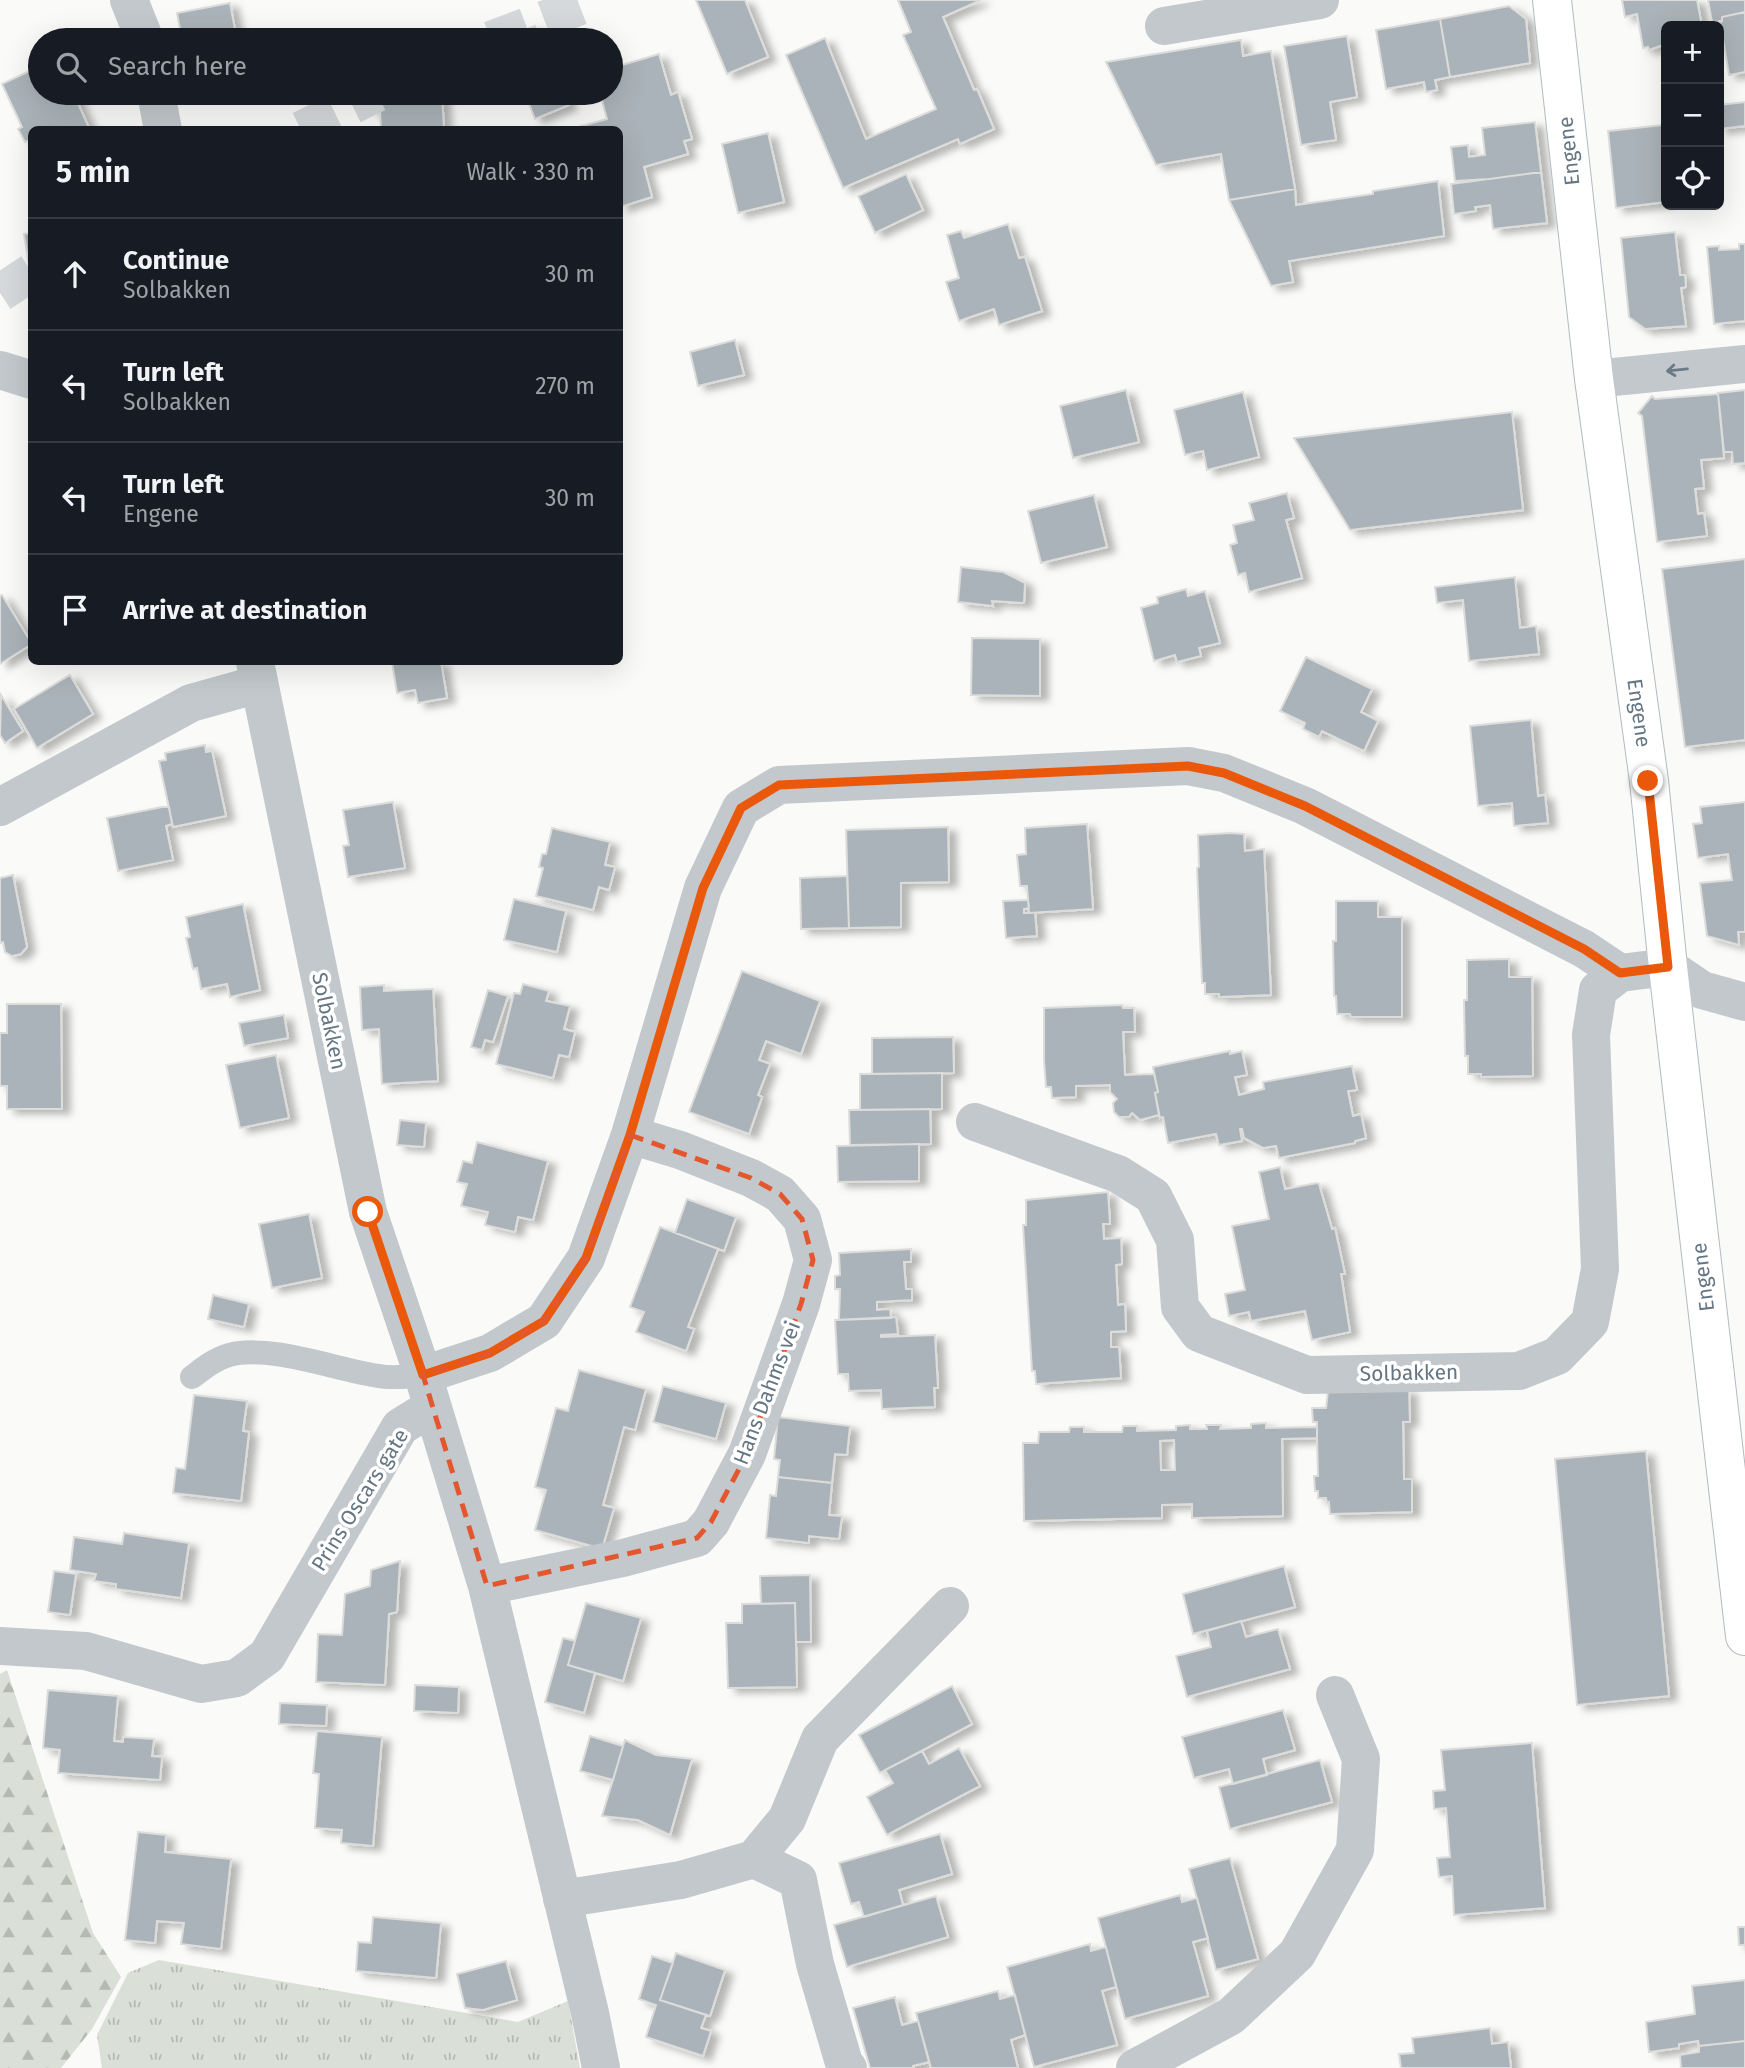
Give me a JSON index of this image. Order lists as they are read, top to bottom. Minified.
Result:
{"streets":{"main road":["Engene"],"street":["Solbakken","Hans Dahms vei","Prins Oscars gate"]},"crossings":[["Solbakken","Prins Oscars gate"],["Hans Dahms vei","Prins Oscars gate"]],"page":{"map_buttons":["+","−"],"search":"Search here","heading":["5 min","Walk · 330 m"],"list":[["Continue","Solbakken","30 m"],["Turn left","Solbakken","270 m"],["Turn left","Engene","30 m"],"Arrive at destination"]}}
